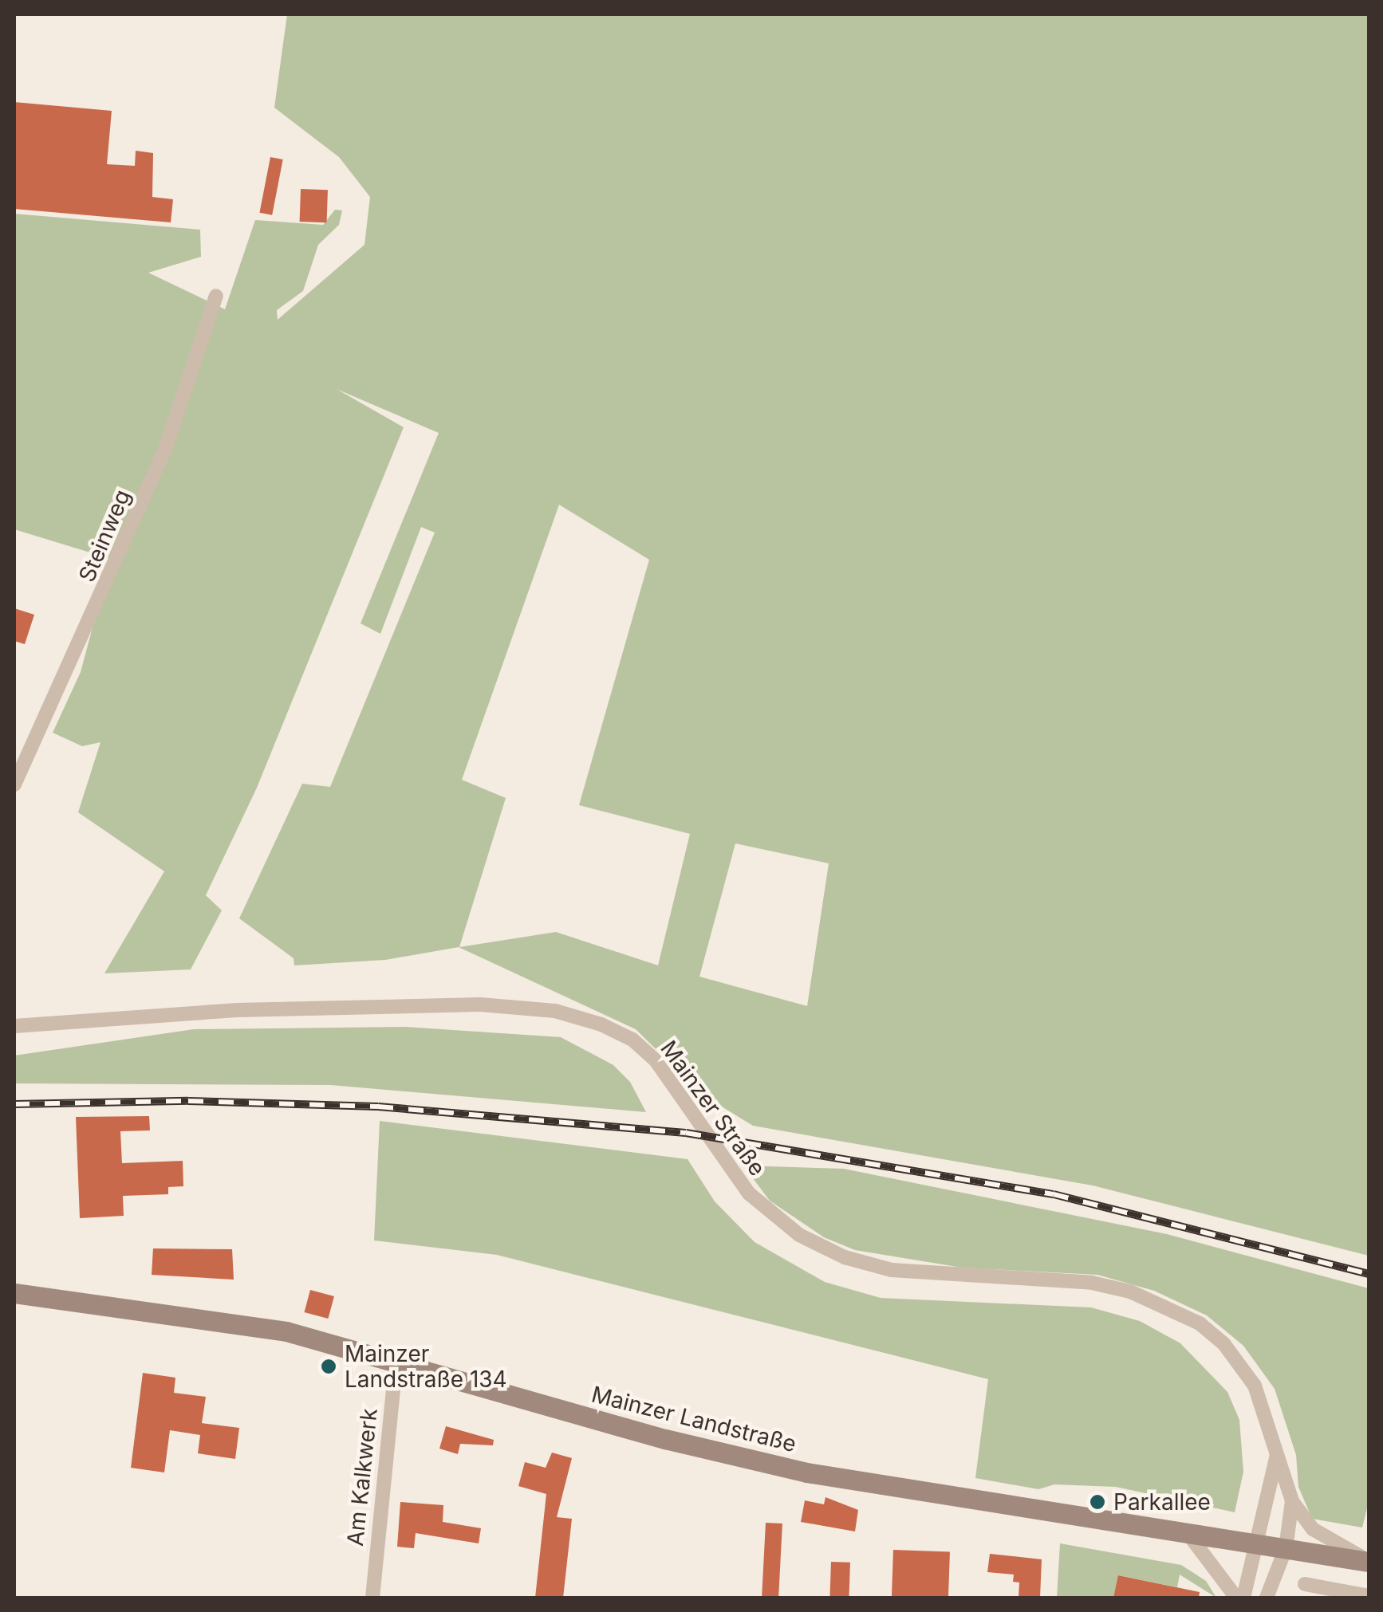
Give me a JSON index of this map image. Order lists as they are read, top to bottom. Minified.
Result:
{"streets":{"main road":["Mainzer Landstraße"],"street":["Steinweg","Mainzer Straße","Am Kalkwerk"]},"crossings":[["Mainzer Landstraße","Am Kalkwerk"]],"places":["Mainzer Landstraße 134","Parkallee"]}
